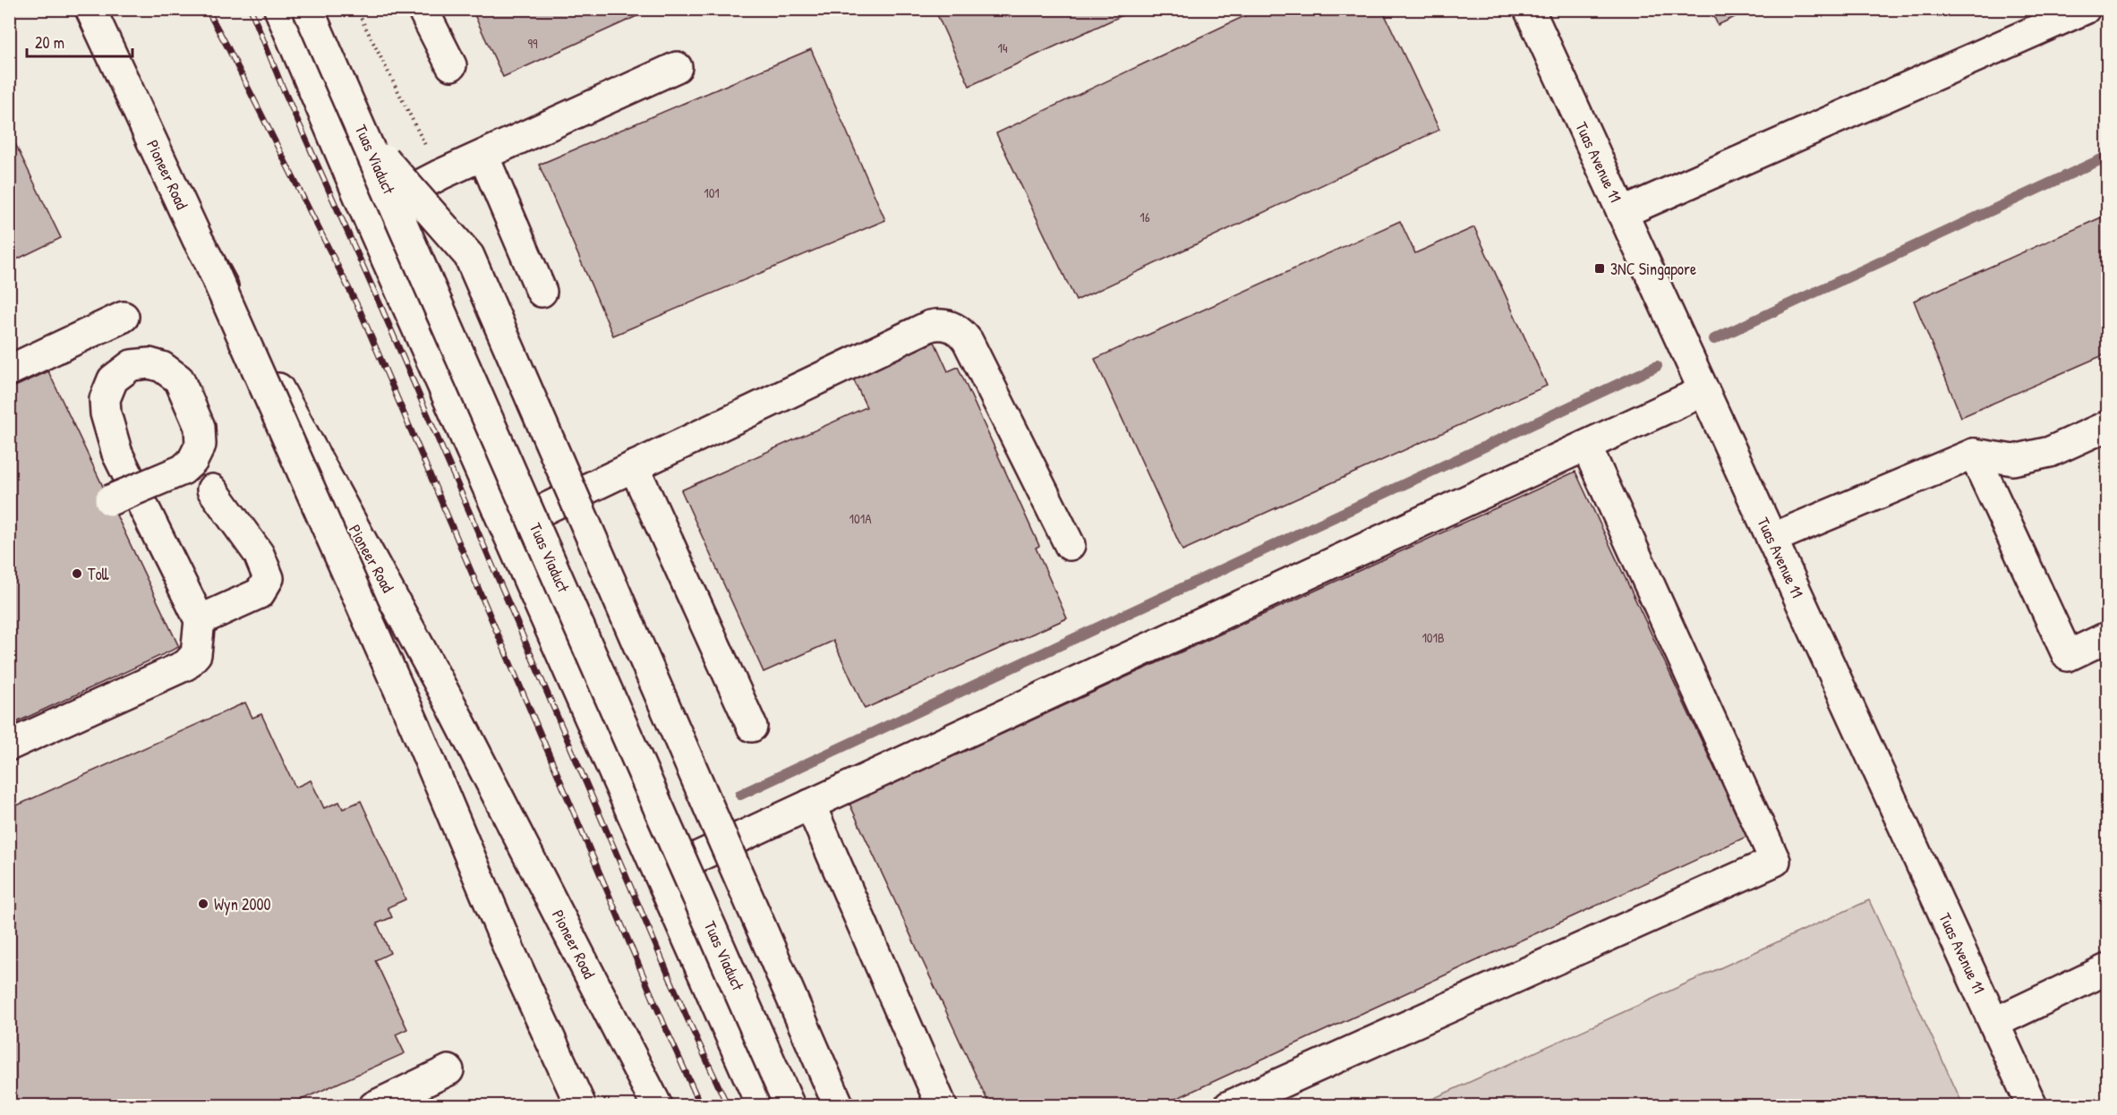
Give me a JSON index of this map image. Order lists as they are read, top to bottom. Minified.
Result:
{"streets":{"main road":["Tuas Viaduct","Tuas Avenue 11","Pioneer Road"]},"places":{"transit":["3NC Singapore"],"other":["Toll","Wyn 2000"]},"house_numbers":["99","14","101","16","101A","101B"],"scale_bar":"20 m"}
